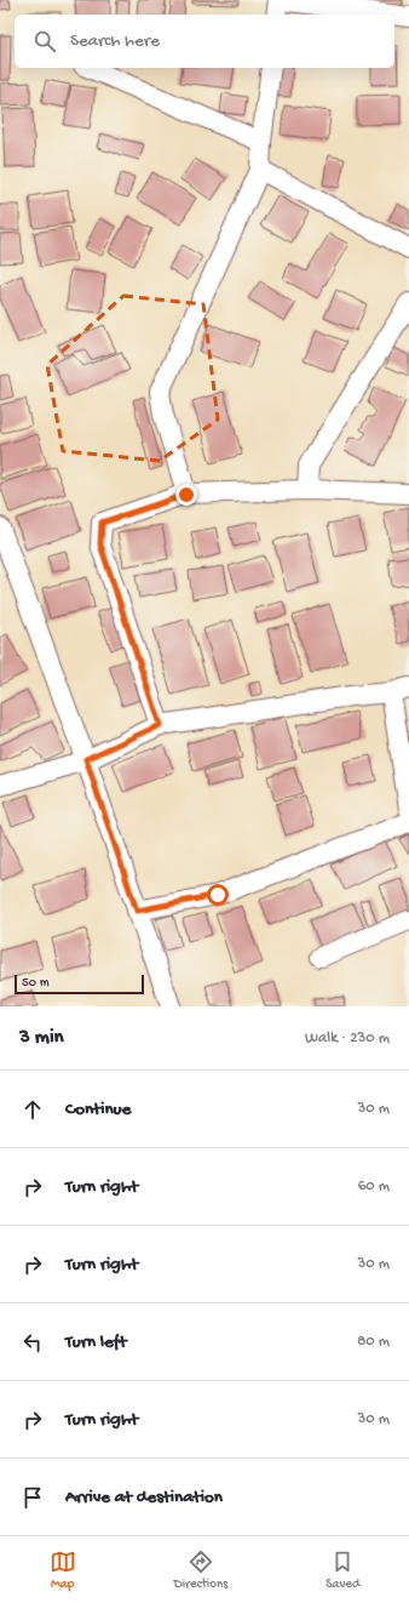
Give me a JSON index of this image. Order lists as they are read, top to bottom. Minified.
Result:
{"scale_bar":"50 m","page":{"search":"Search here","scale":"50 m","heading":["3 min","Walk · 230 m"],"list":[["Continue","30 m"],["Turn right","60 m"],["Turn right","30 m"],["Turn left","80 m"],["Turn right","30 m"],"Arrive at destination"],"nav":["Map","Directions","Saved"]}}
